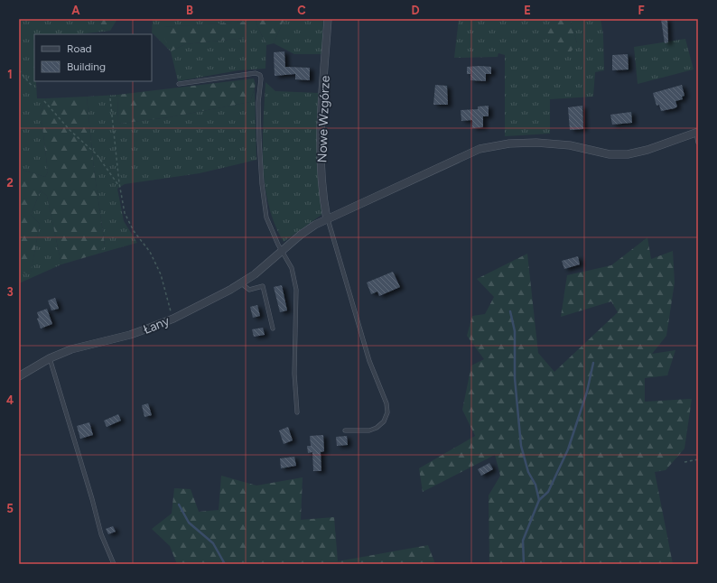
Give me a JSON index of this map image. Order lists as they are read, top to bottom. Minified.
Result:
{"streets":{"street":["Nowe Wzgórze","Łany"]},"crossings":[["Nowe Wzgórze","Łany"]],"legend":["Road","Building"],"grid":{"columns":["A","B","C","D","E","F"],"rows":["1","2","3","4","5"]}}
